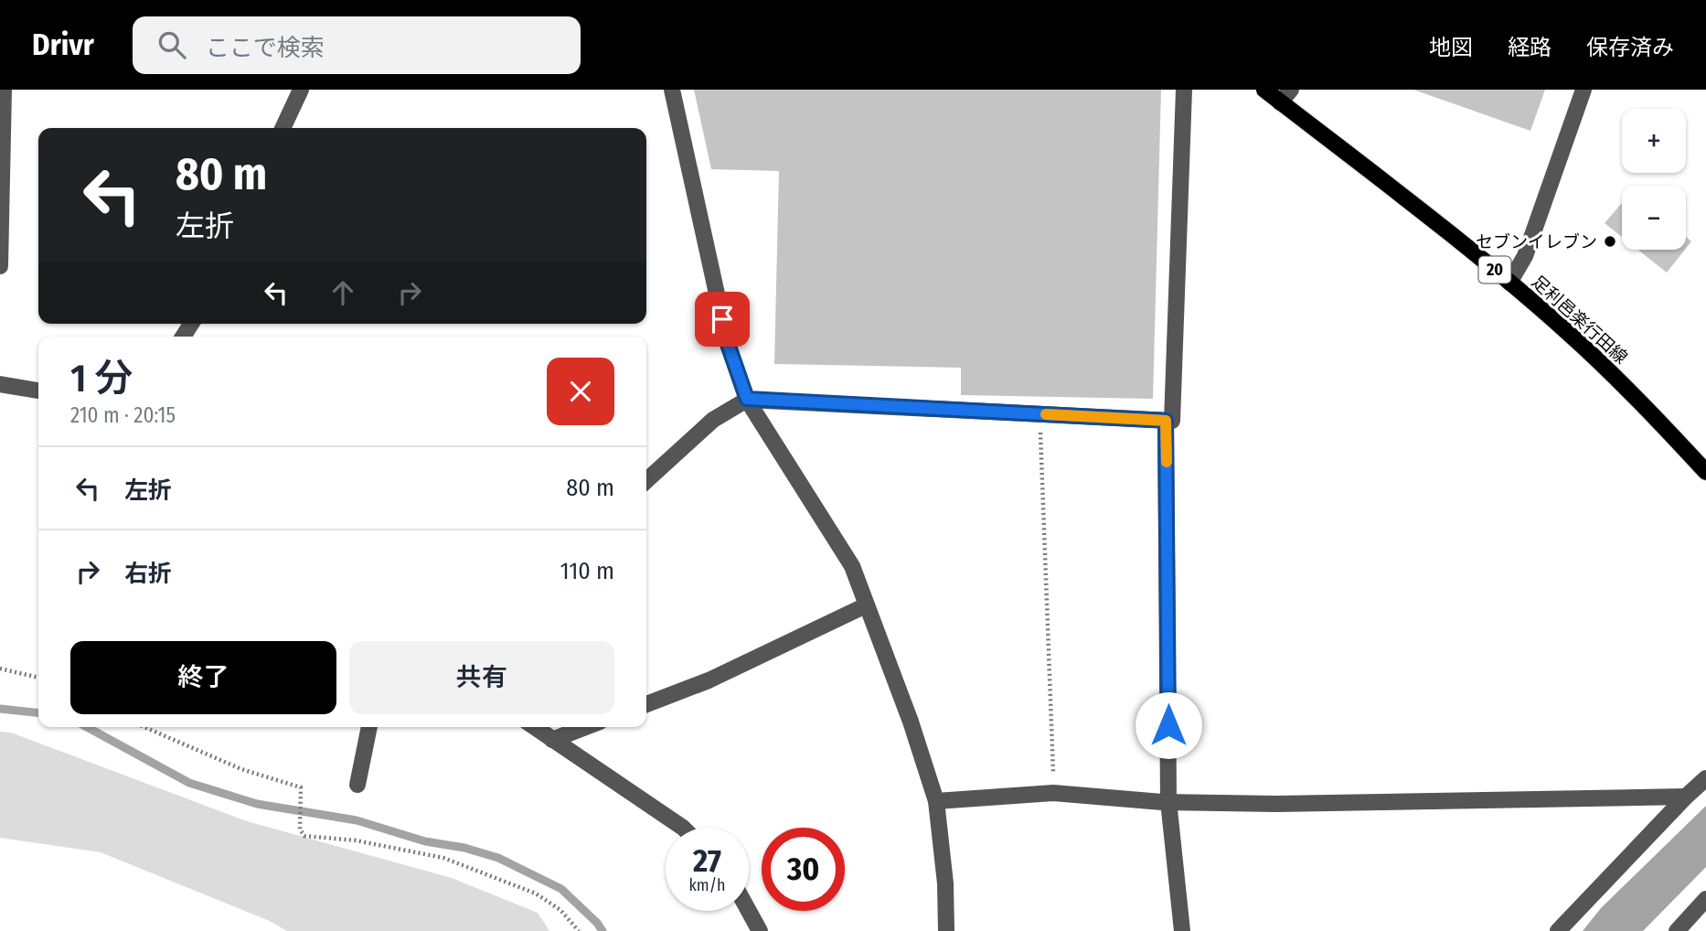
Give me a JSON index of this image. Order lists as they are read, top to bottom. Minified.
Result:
{"streets":{"main road":["20","足利邑楽行田線"]},"places":["セブンイレブン"],"page":{"header":"Drivr","search":"ここで検索","nav":["地図","経路","保存済み"],"map_buttons":["+","−"],"turn":["80 m","左折"],"heading":["1 分","210 m · 20:15"],"list":[{"name":"左折","value":"80 m"},{"name":"右折","value":"110 m"}],"buttons":["終了","共有"],"speed":"27 km/h","limit":"30"}}
